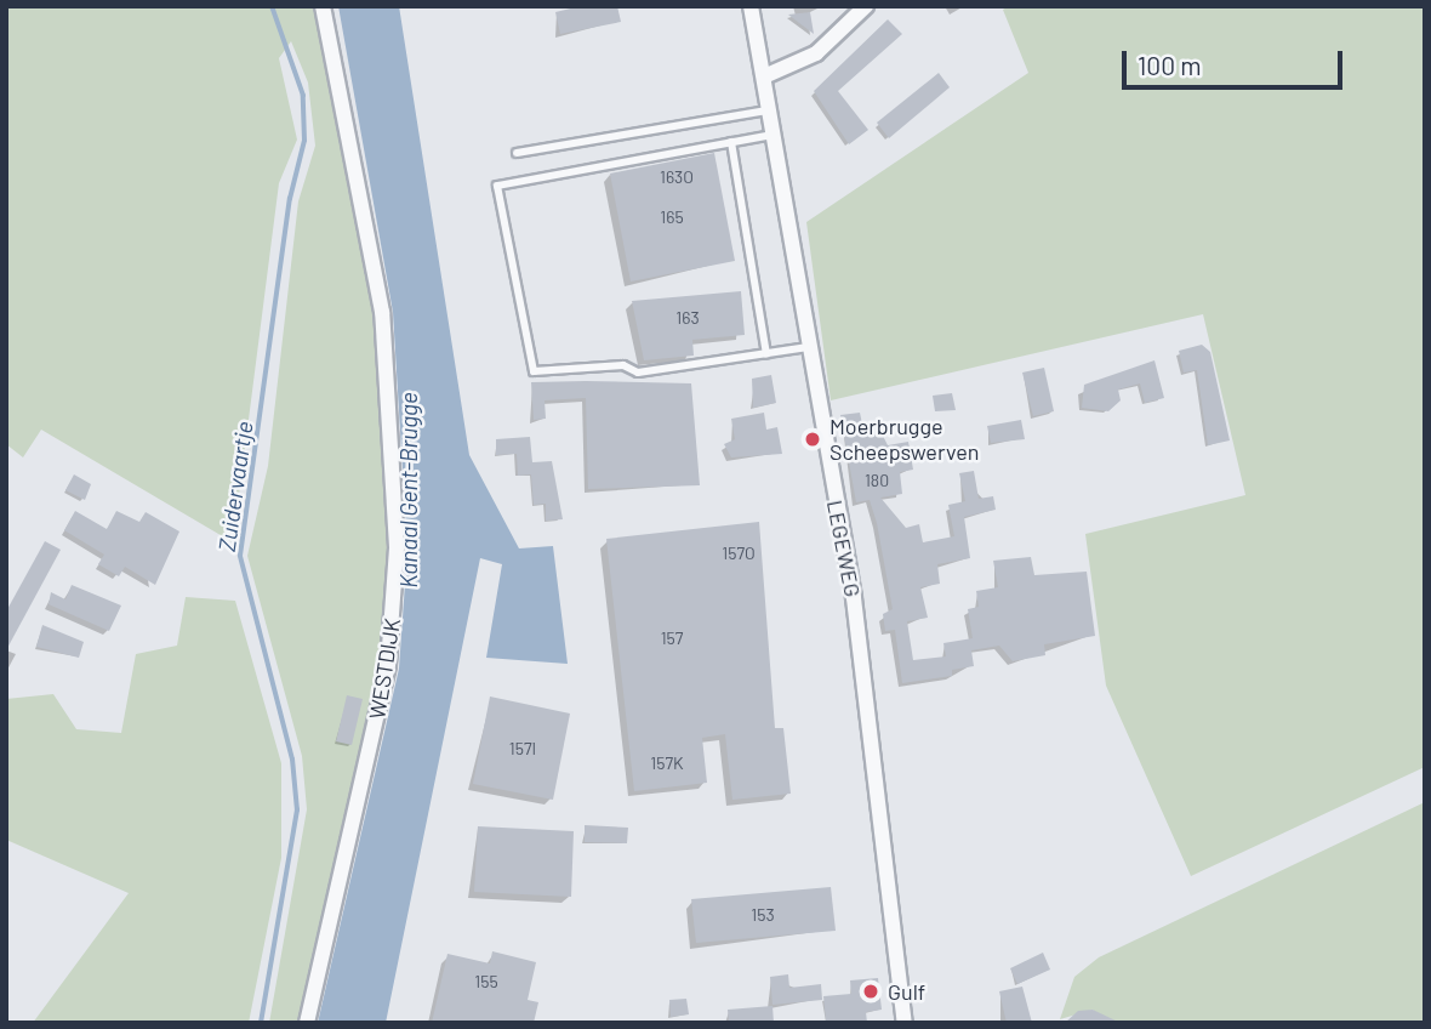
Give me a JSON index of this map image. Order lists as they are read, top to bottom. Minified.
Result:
{"streets":{"street":["LEGEWEG","WESTDIJK"]},"water":["Zuidervaartje","Kanaal Gent-Brugge"],"places":["Moerbrugge Scheepswerven","Gulf"],"house_numbers":["163O","165","163","180","157O","157","157I","157K","153","155"],"scale_bar":"100 m"}
